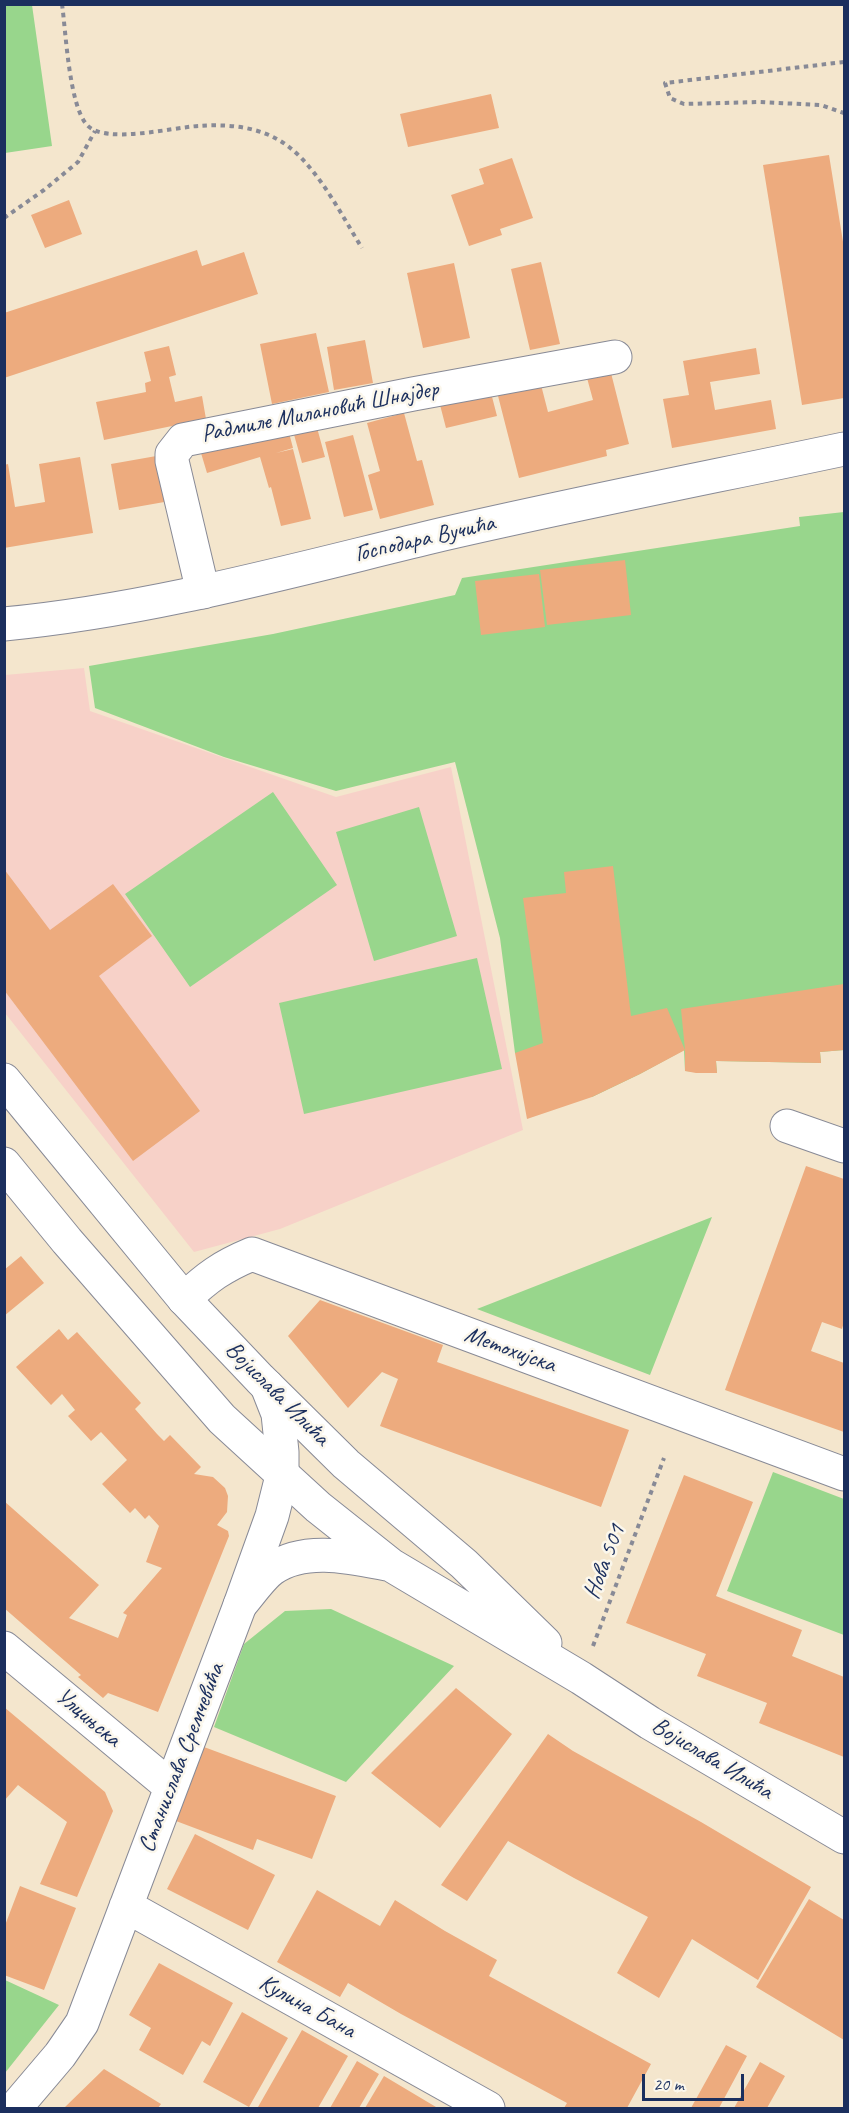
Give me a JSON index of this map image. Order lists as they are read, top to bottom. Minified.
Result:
{"streets":{"main road":["Радмиле Милановић Шнајдер","Господара Вучића","Метохијска","Војислава Илића","Улцињска","Станислава Сремчевића","Кулина Бана"],"path":["Нова 501"]},"crossings":[["Радмиле Милановић Шнајдер","Господара Вучића"],["Метохијска","Војислава Илића"],["Војислава Илића","Нова 501"],["Војислава Илића","Станислава Сремчевића"],["Улцињска","Станислава Сремчевића"],["Станислава Сремчевића","Кулина Бана"]],"scale_bar":"20 m"}
